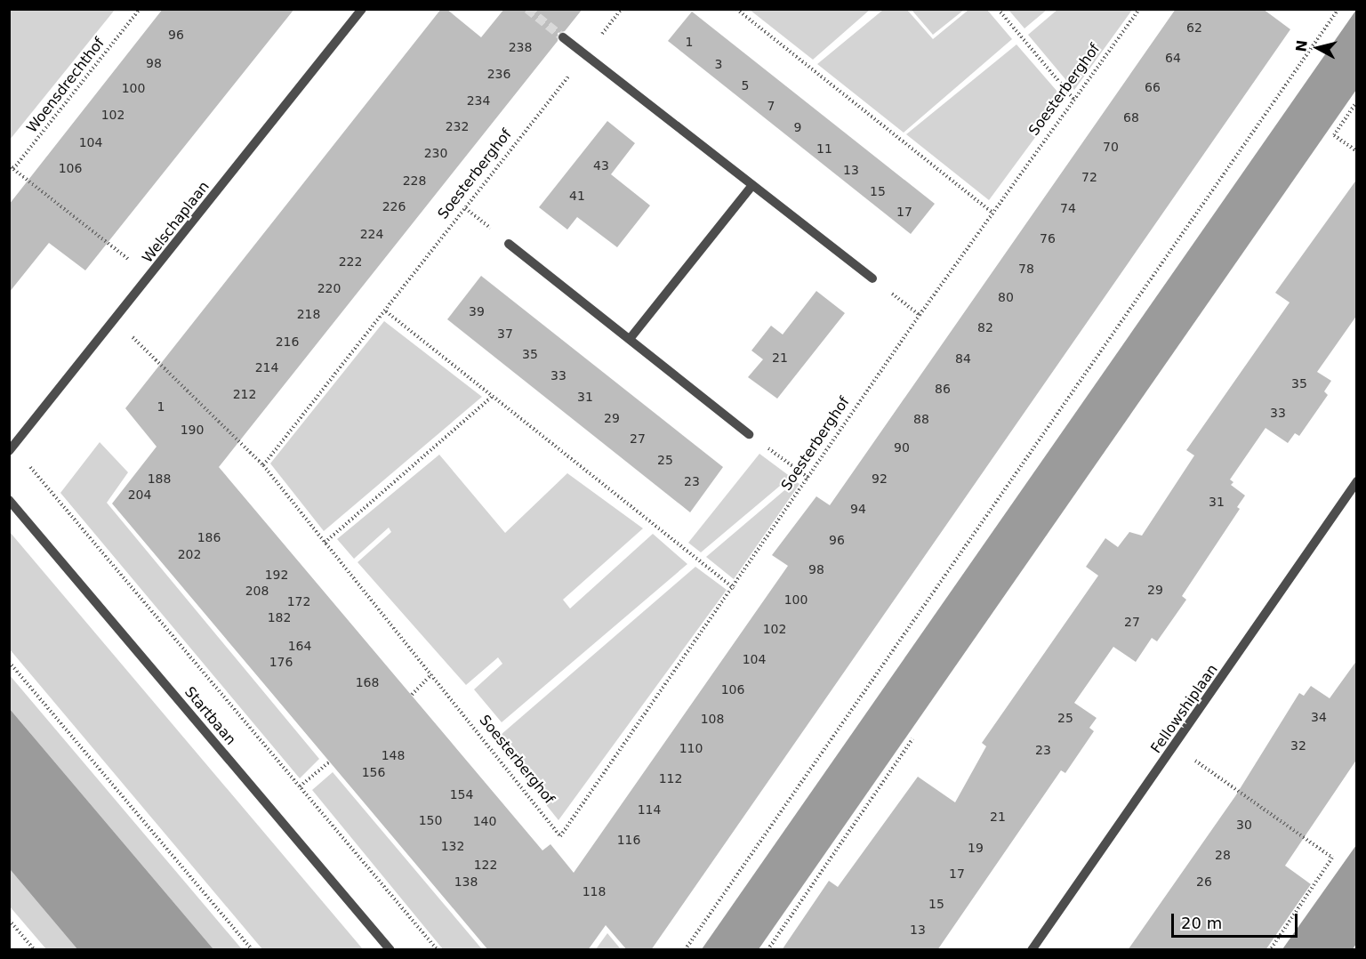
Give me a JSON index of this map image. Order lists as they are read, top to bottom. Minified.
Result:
{"streets":{"street":["Welschaplaan","Fellowshiplaan","Startbaan"],"path":["Woensdrechthof","Soesterberghof"]},"crossings":[["Soesterberghof","Welschaplaan"]],"house_numbers":["62","96","1","238","64","98","3","236","5","66","100","234","7","102","68","232","9","104","70","11","230","43","106","13","72","228","15","41","226","74","17","224","76","222","78","220","80","39","218","82","37","216","35","21","84","214","33","35","86","212","31","1","33","29","88","190","27","90","25","188","92","23","204","31","94","186","96","202","98","192","29","208","100","172","182","27","102","164","104","176","168","106","34","25","108","32","110","23","148","156","112","154","114","21","150","140","30","116","132","19","28","122","17","138","26","118","15","13"],"scale_bar":"20 m","north":"left"}
